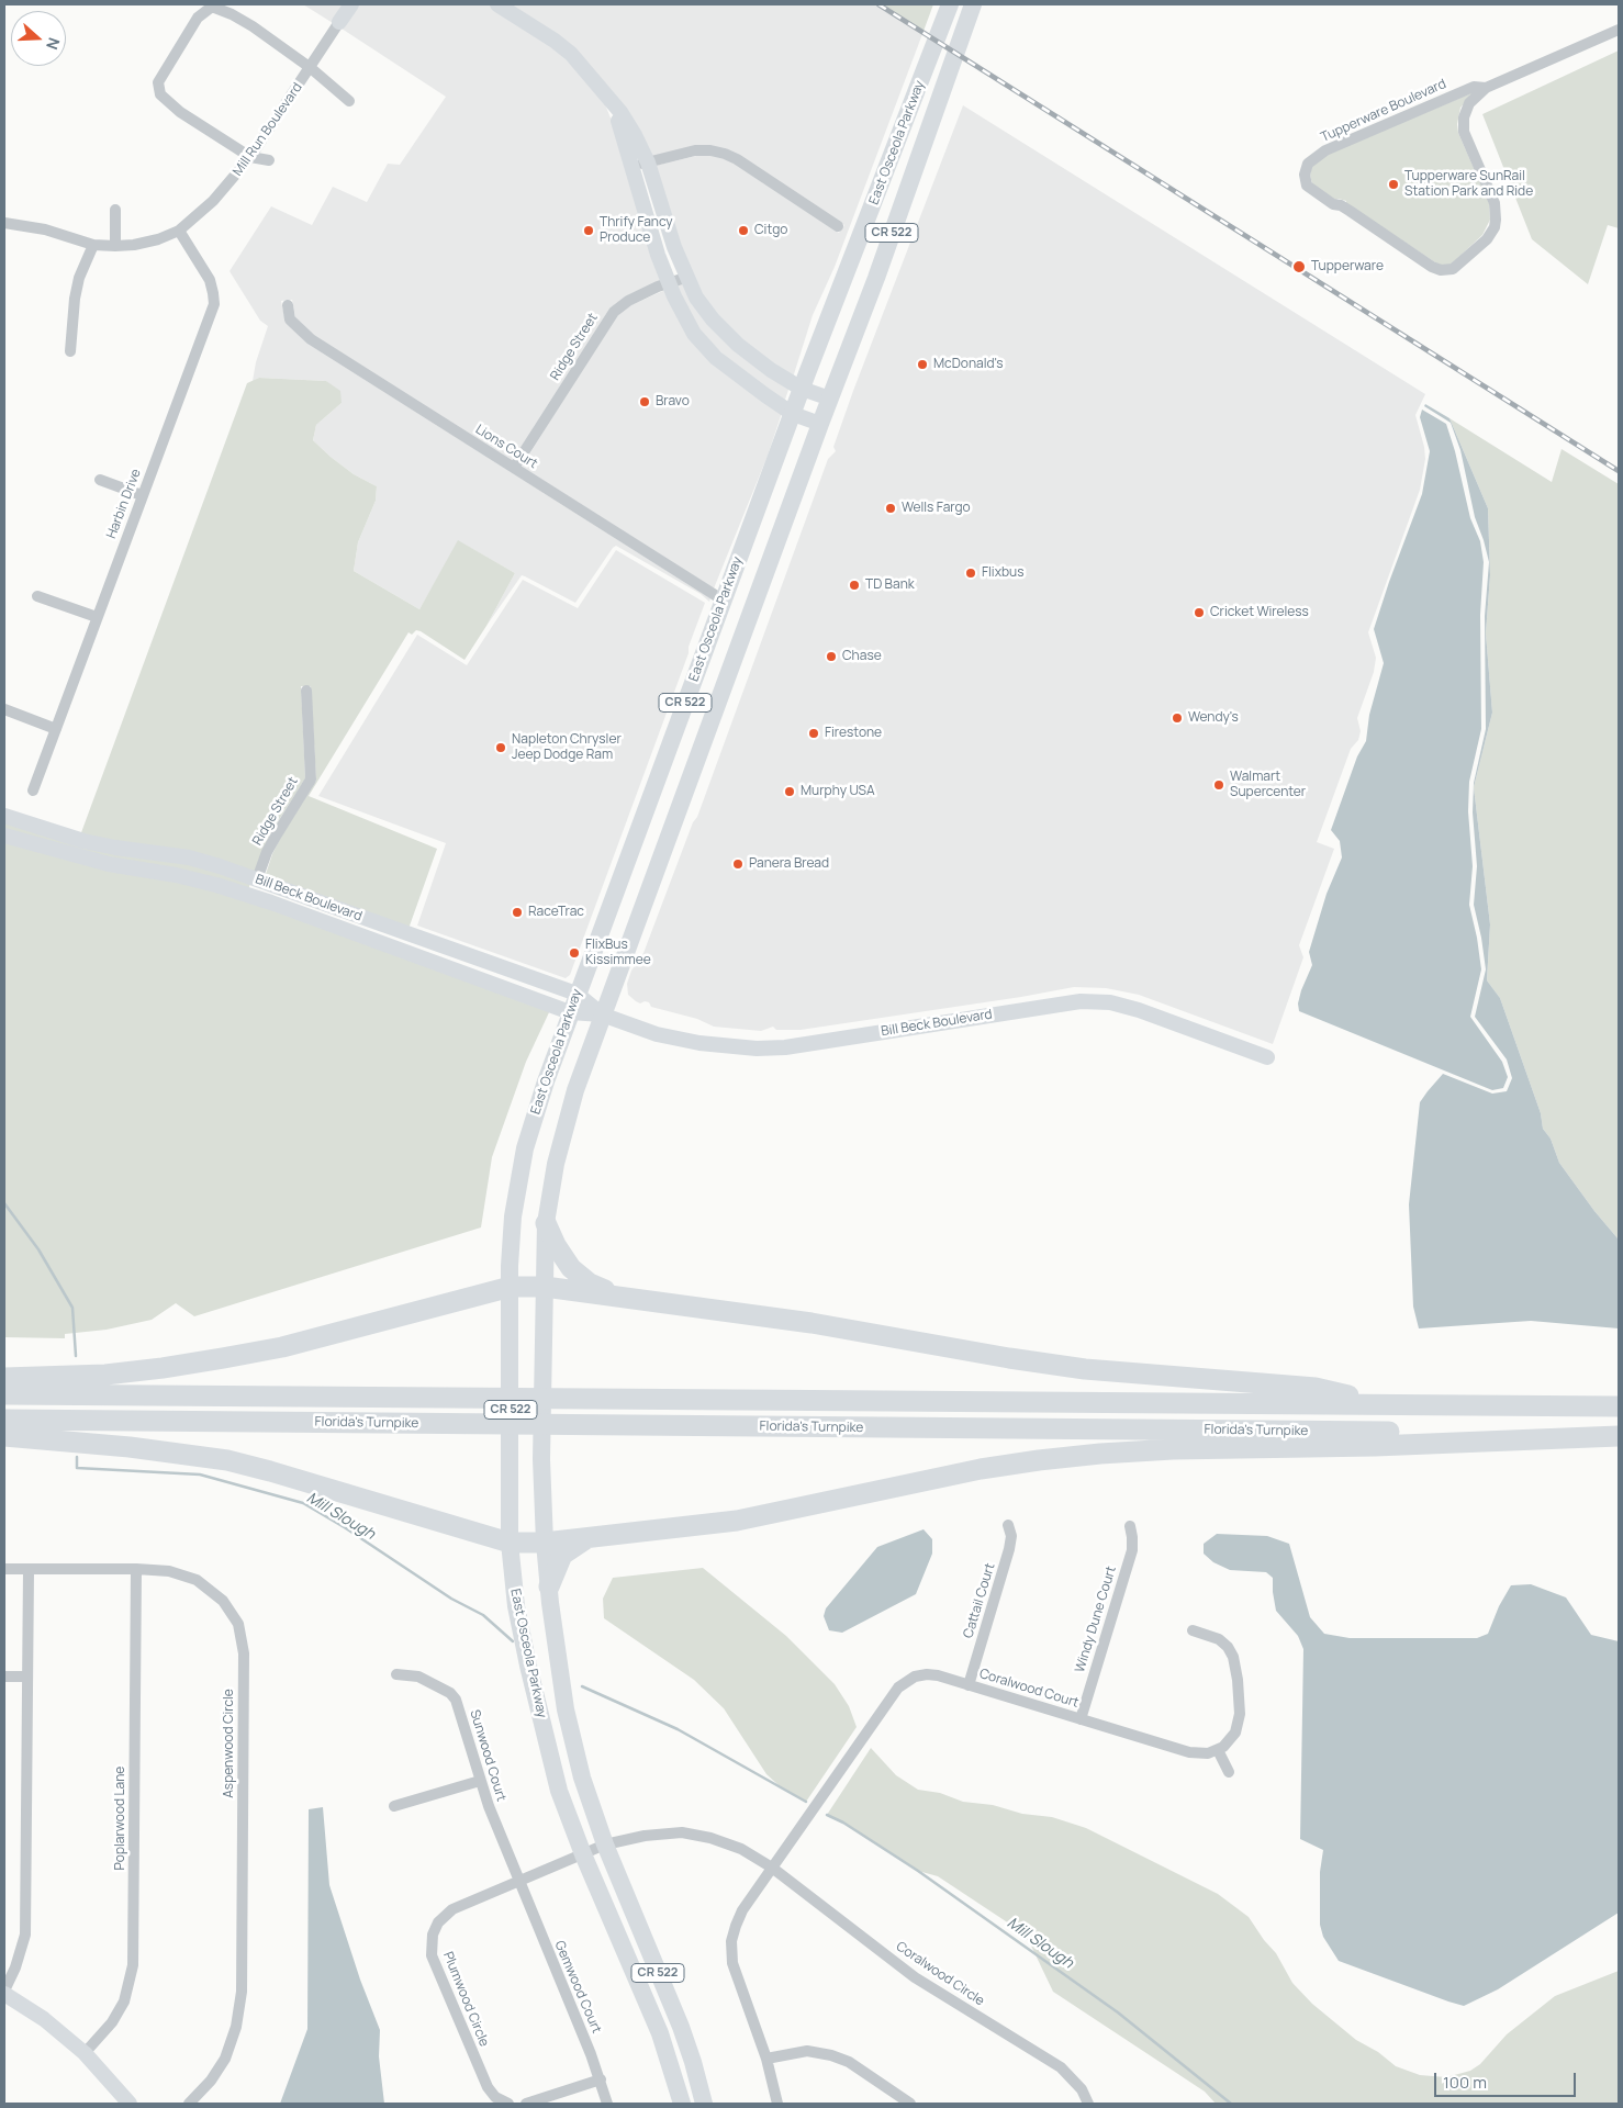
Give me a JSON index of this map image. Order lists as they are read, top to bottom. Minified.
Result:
{"streets":{"highway":["Florida's Turnpike"],"main road":["East Osceola Parkway","CR 522"],"street":["Tupperware Boulevard","Mill Run Boulevard","Ridge Street","Lions Court","Harbin Drive","Bill Beck Boulevard","Cattail Court","Windy Dune Court","Coralwood Court","Aspenwood Circle","Sunwood Court","Poplarwood Lane","Coralwood Circle","Gemwood Court","Plumwood Circle"]},"crossings":[["Mill Run Boulevard","Harbin Drive"],["East Osceola Parkway","Lions Court"],["East Osceola Parkway","Bill Beck Boulevard"],["East Osceola Parkway","Coralwood Circle"],["East Osceola Parkway","Plumwood Circle"],["Ridge Street","Lions Court"],["Ridge Street","Bill Beck Boulevard"],["Cattail Court","Coralwood Court"],["Windy Dune Court","Coralwood Court"],["Coralwood Court","Coralwood Circle"],["Aspenwood Circle","Poplarwood Lane"],["Sunwood Court","Gemwood Court"],["Sunwood Court","Plumwood Circle"],["Coralwood Circle","Plumwood Circle"],["Gemwood Court","Plumwood Circle"]],"water":["Mill Slough"],"places":["Tupperware SunRail Station Park and Ride","Thrify Fancy Produce","Citgo","Tupperware","McDonald's","Bravo","Wells Fargo","Flixbus","TD Bank","Cricket Wireless","Chase","Wendy's","Firestone","Napleton Chrysler Jeep Dodge Ram","Walmart Supercenter","Murphy USA","Panera Bread","RaceTrac","FlixBus Kissimmee"],"scale_bar":"100 m","north":"right"}
